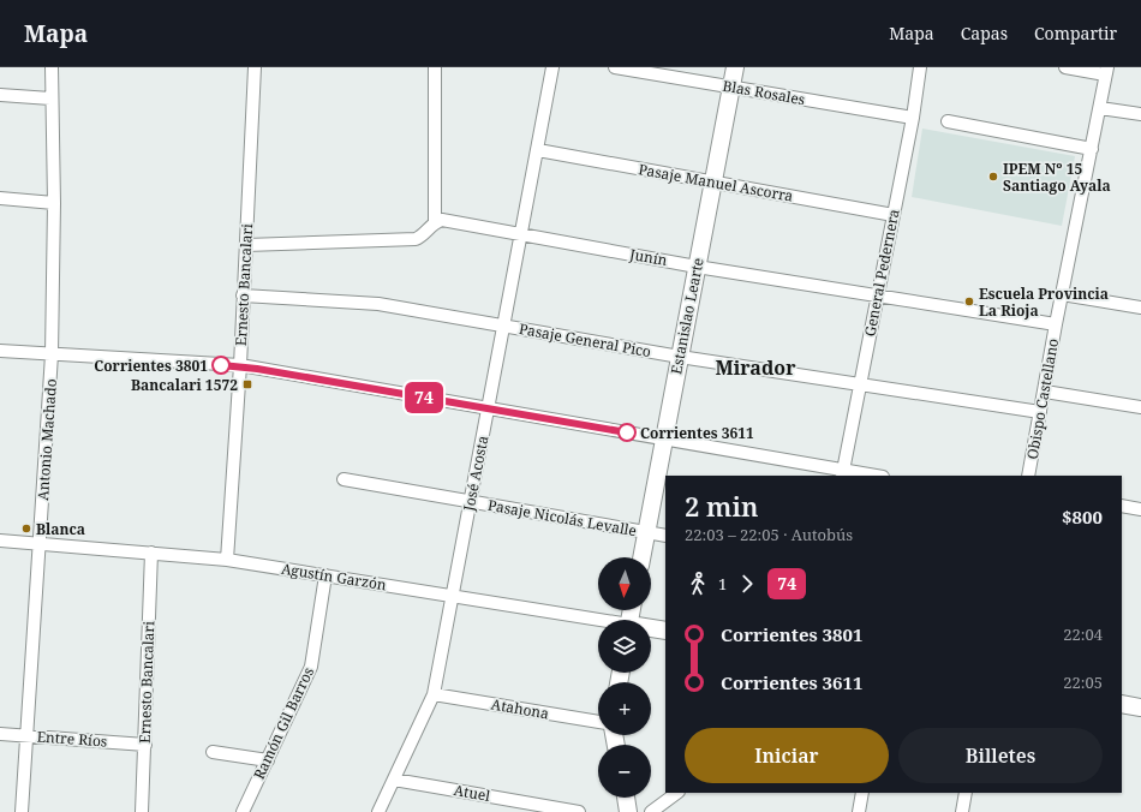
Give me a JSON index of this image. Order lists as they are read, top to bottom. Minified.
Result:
{"streets":{"main road":["Estanislao Learte","Agustín Garzón"],"street":["Blas Rosales","Pasaje Manuel Ascorra","Junín","General Pedernera","Ernesto Bancalari","Pasaje General Pico","Obispo Castellano","Antonio Machado","José Acosta","Pasaje Nicolás Levalle","Atahona","Ramón Gil Barros","Entre Ríos","Atuel"]},"crossings":[["Blas Rosales","General Pedernera"],["Blas Rosales","Estanislao Learte"],["Pasaje Manuel Ascorra","General Pedernera"],["Pasaje Manuel Ascorra","Estanislao Learte"],["Pasaje Manuel Ascorra","José Acosta"],["Junín","General Pedernera"],["Junín","Estanislao Learte"],["Junín","Obispo Castellano"],["Junín","José Acosta"],["General Pedernera","Pasaje General Pico"],["Ernesto Bancalari","Pasaje General Pico"],["Ernesto Bancalari","Agustín Garzón"],["Ernesto Bancalari","Entre Ríos"],["Estanislao Learte","Pasaje General Pico"],["Estanislao Learte","Pasaje Nicolás Levalle"],["Pasaje General Pico","Obispo Castellano"],["Pasaje General Pico","José Acosta"],["Antonio Machado","Agustín Garzón"],["Antonio Machado","Entre Ríos"],["José Acosta","Pasaje Nicolás Levalle"],["José Acosta","Agustín Garzón"],["José Acosta","Atahona"],["José Acosta","Atuel"],["Agustín Garzón","Ramón Gil Barros"]],"districts":["Mirador"],"places":{"other":["IPEM Nº 15 Santiago Ayala","Escuela Provincia La Rioja","Corrientes 3801","Corrientes 3611","Blanca"],"transit":["Bancalari 1572"]},"lines":["bus line 74"],"north":"bottom","page":{"header":"Mapa","nav":["Mapa","Capas","Compartir"],"on_map":"74","heading":["2 min","22:03 – 22:05 · Autobús","$800"],"map_buttons":["+","−"],"legs":["1","74"],"list":[{"name":"Corrientes 3801","value":"22:04"},{"name":"Corrientes 3611","value":"22:05"}],"buttons":["Iniciar","Billetes"]}}
